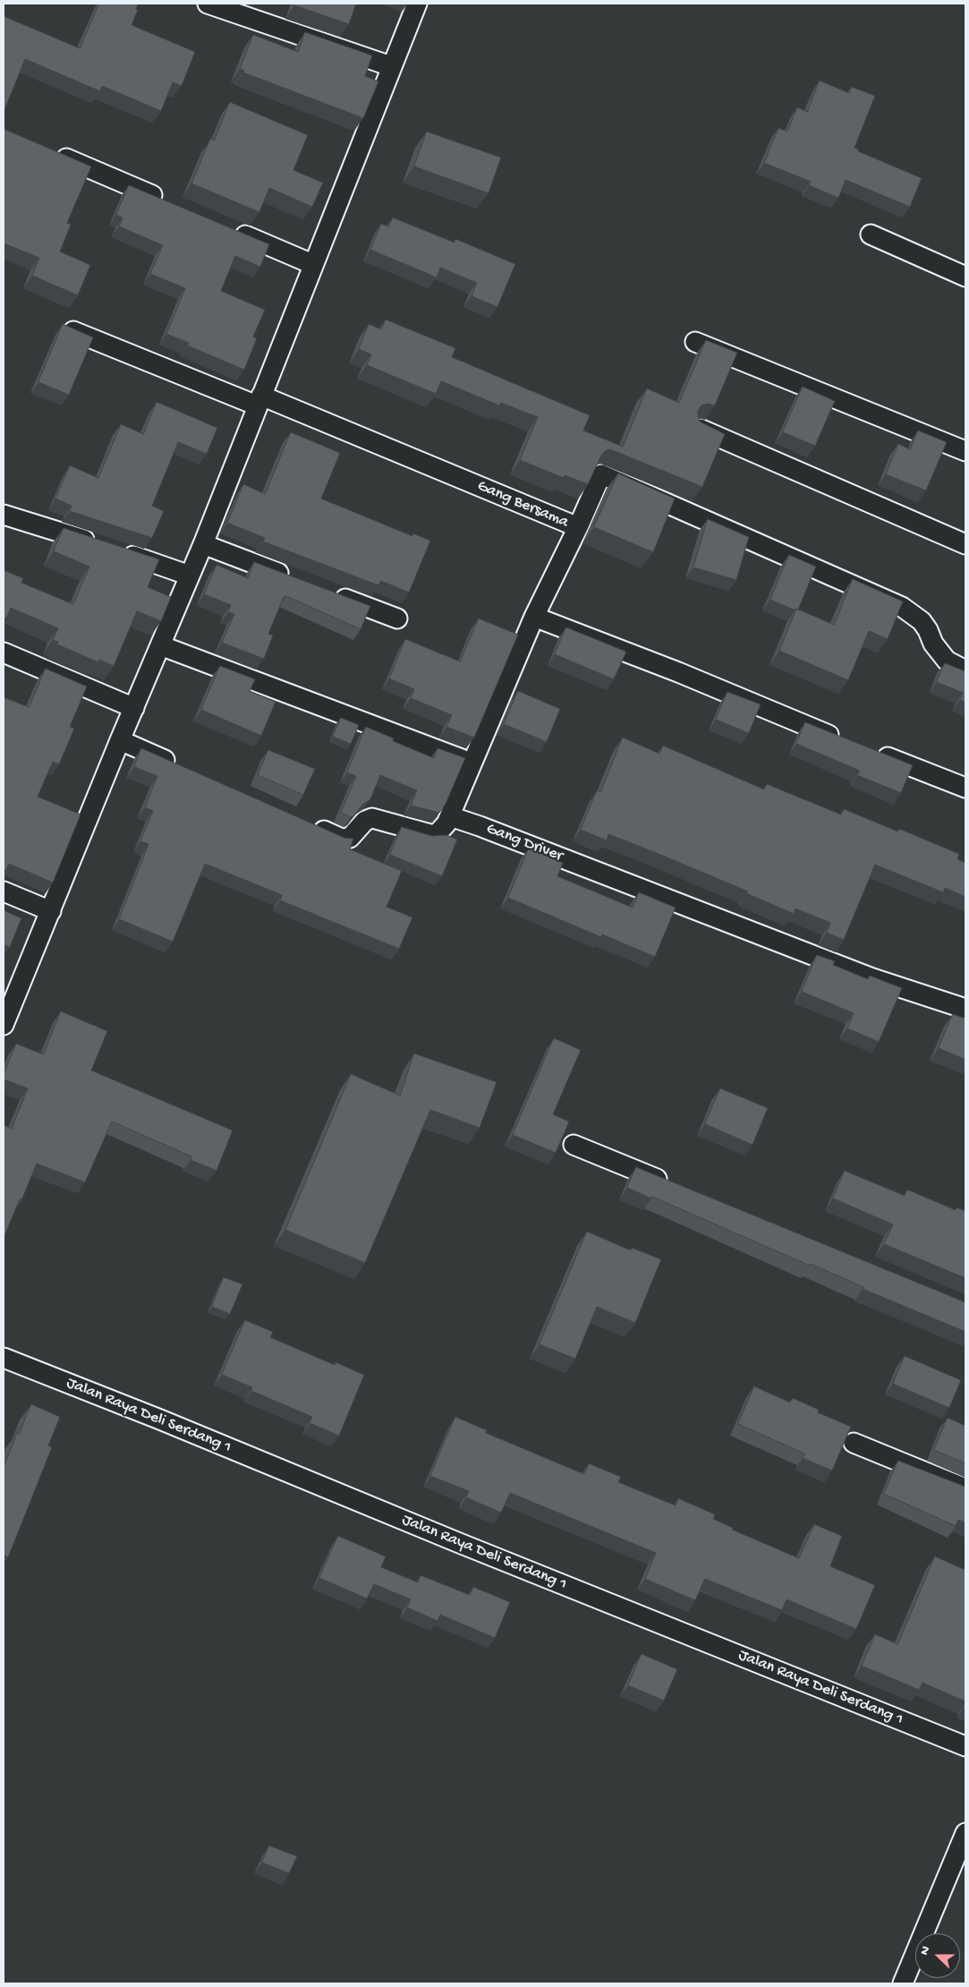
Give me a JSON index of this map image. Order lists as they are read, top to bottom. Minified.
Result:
{"streets":{"street":["Gang Bersama","Gang Driver","Jalan Raya Deli Serdang 1"]},"north":"left"}
